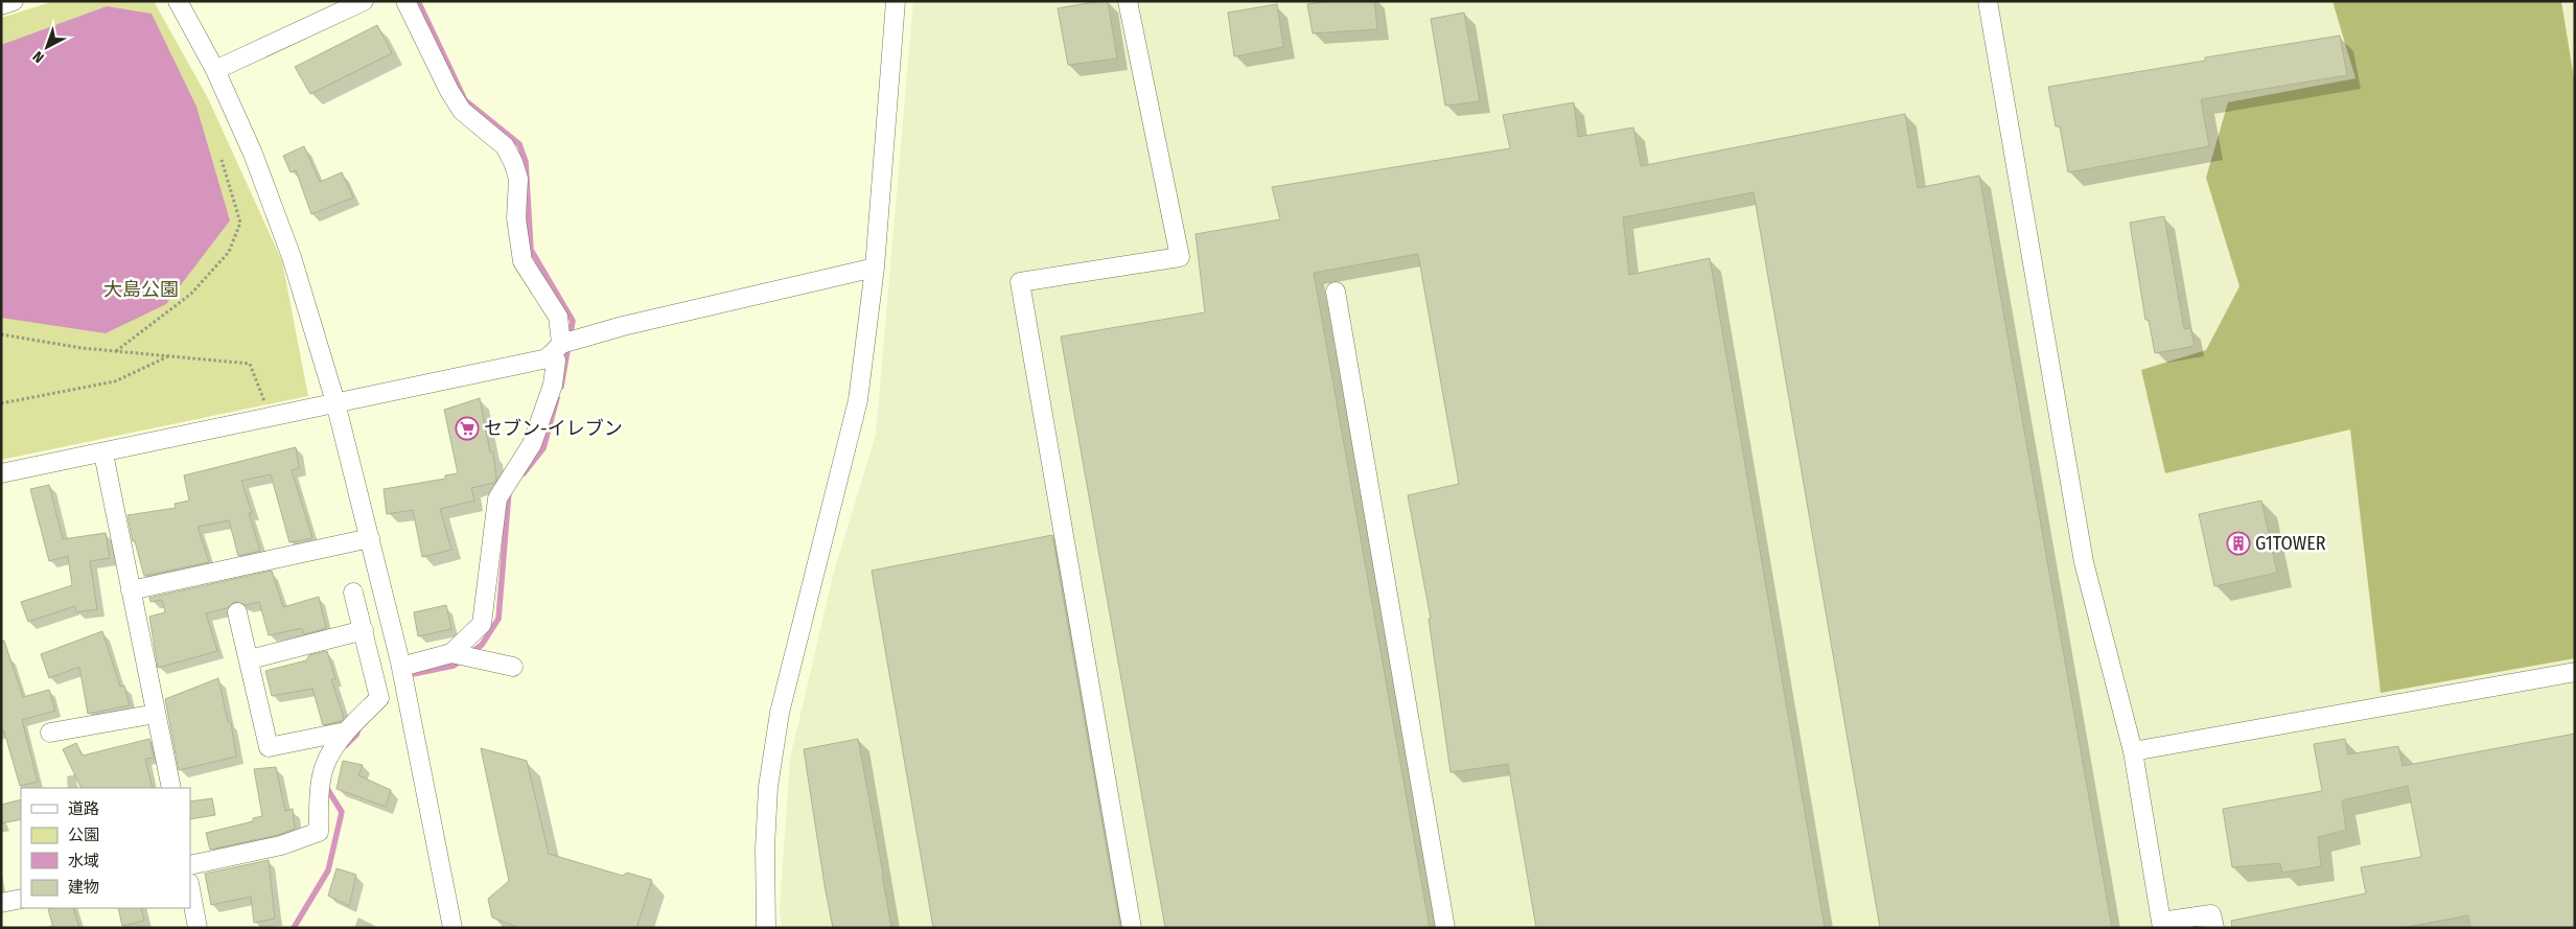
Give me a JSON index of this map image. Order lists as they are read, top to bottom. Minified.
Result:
{"parks":["大島公園"],"places":{"supermarket":["セブン-イレブン"],"building":["G1TOWER"]},"legend":["道路","公園","水域","建物"],"north":"bottom left"}
